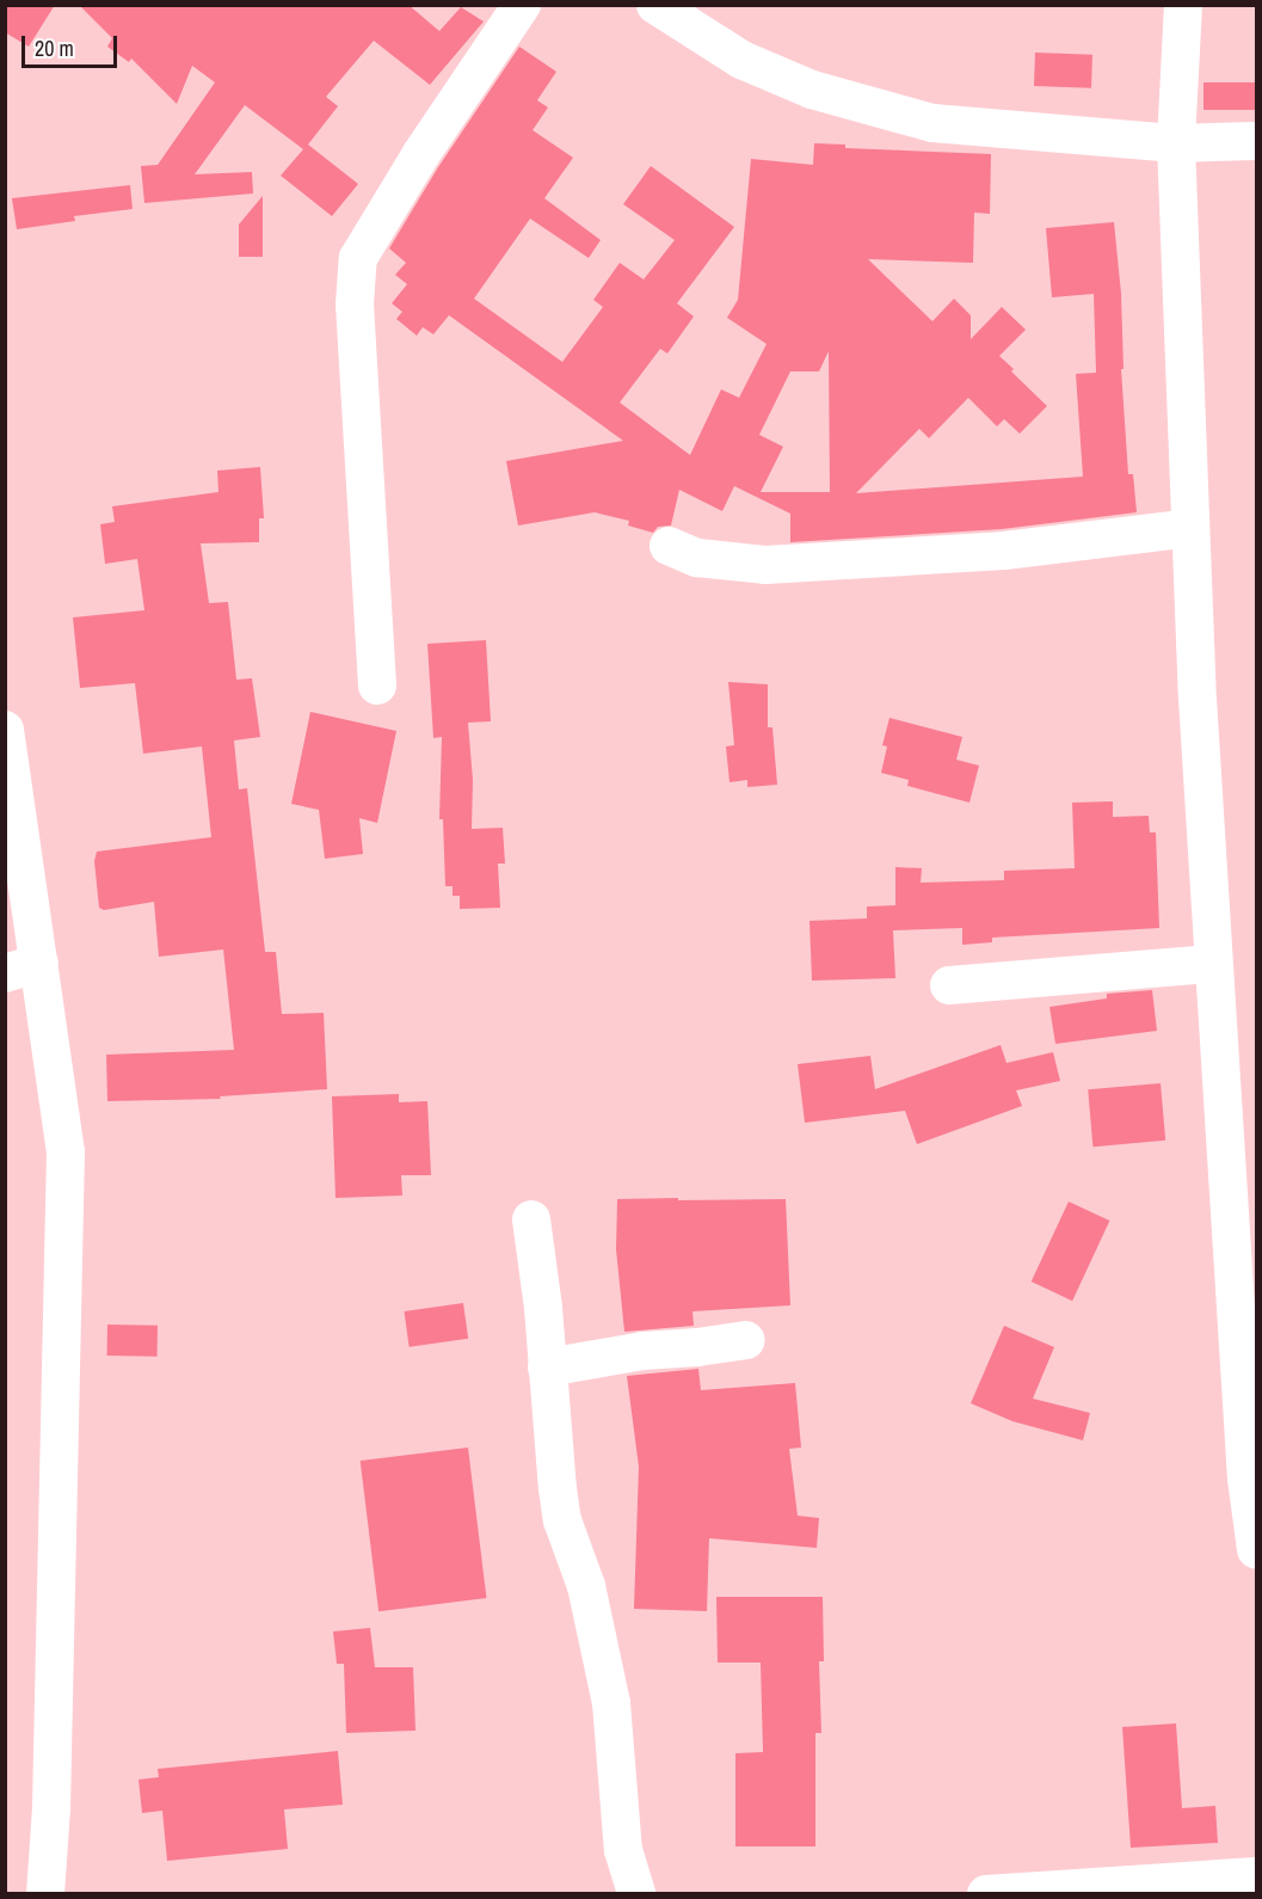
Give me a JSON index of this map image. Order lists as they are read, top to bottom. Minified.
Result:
{"scale_bar":"20 m"}
